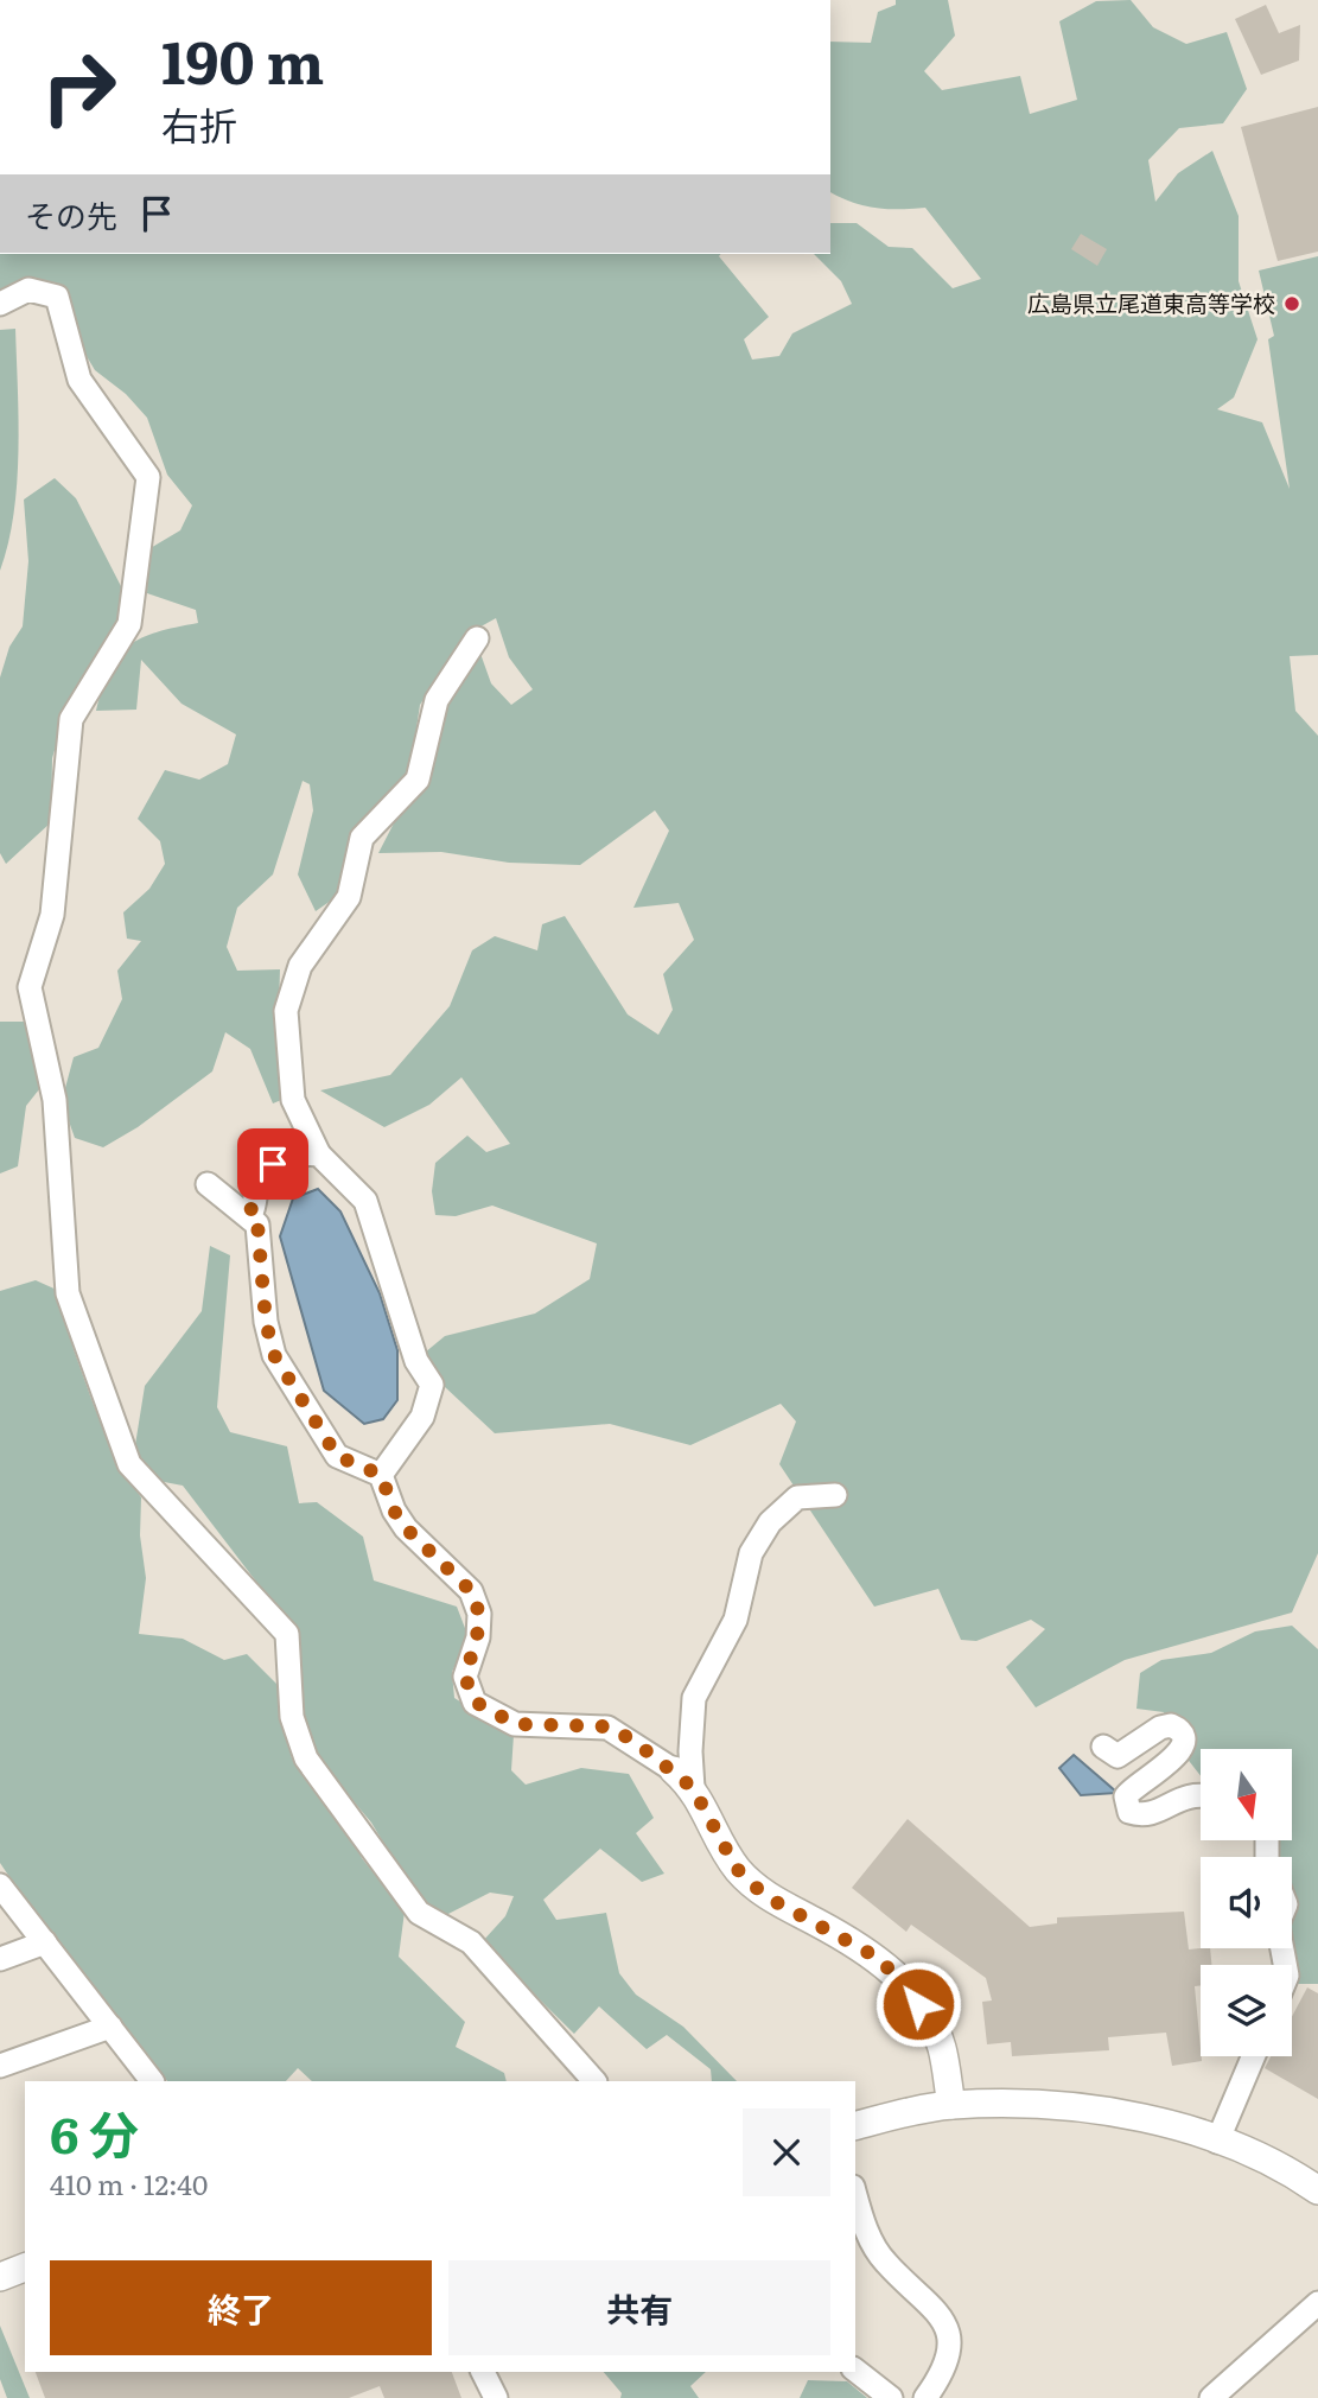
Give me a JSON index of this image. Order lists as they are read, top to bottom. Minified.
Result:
{"places":["広島県立尾道東高等学校"],"north":"bottom","page":{"turn":["190 m","右折"],"then":"その先","heading":["6 分","410 m · 12:40"],"buttons":["終了","共有"]}}
